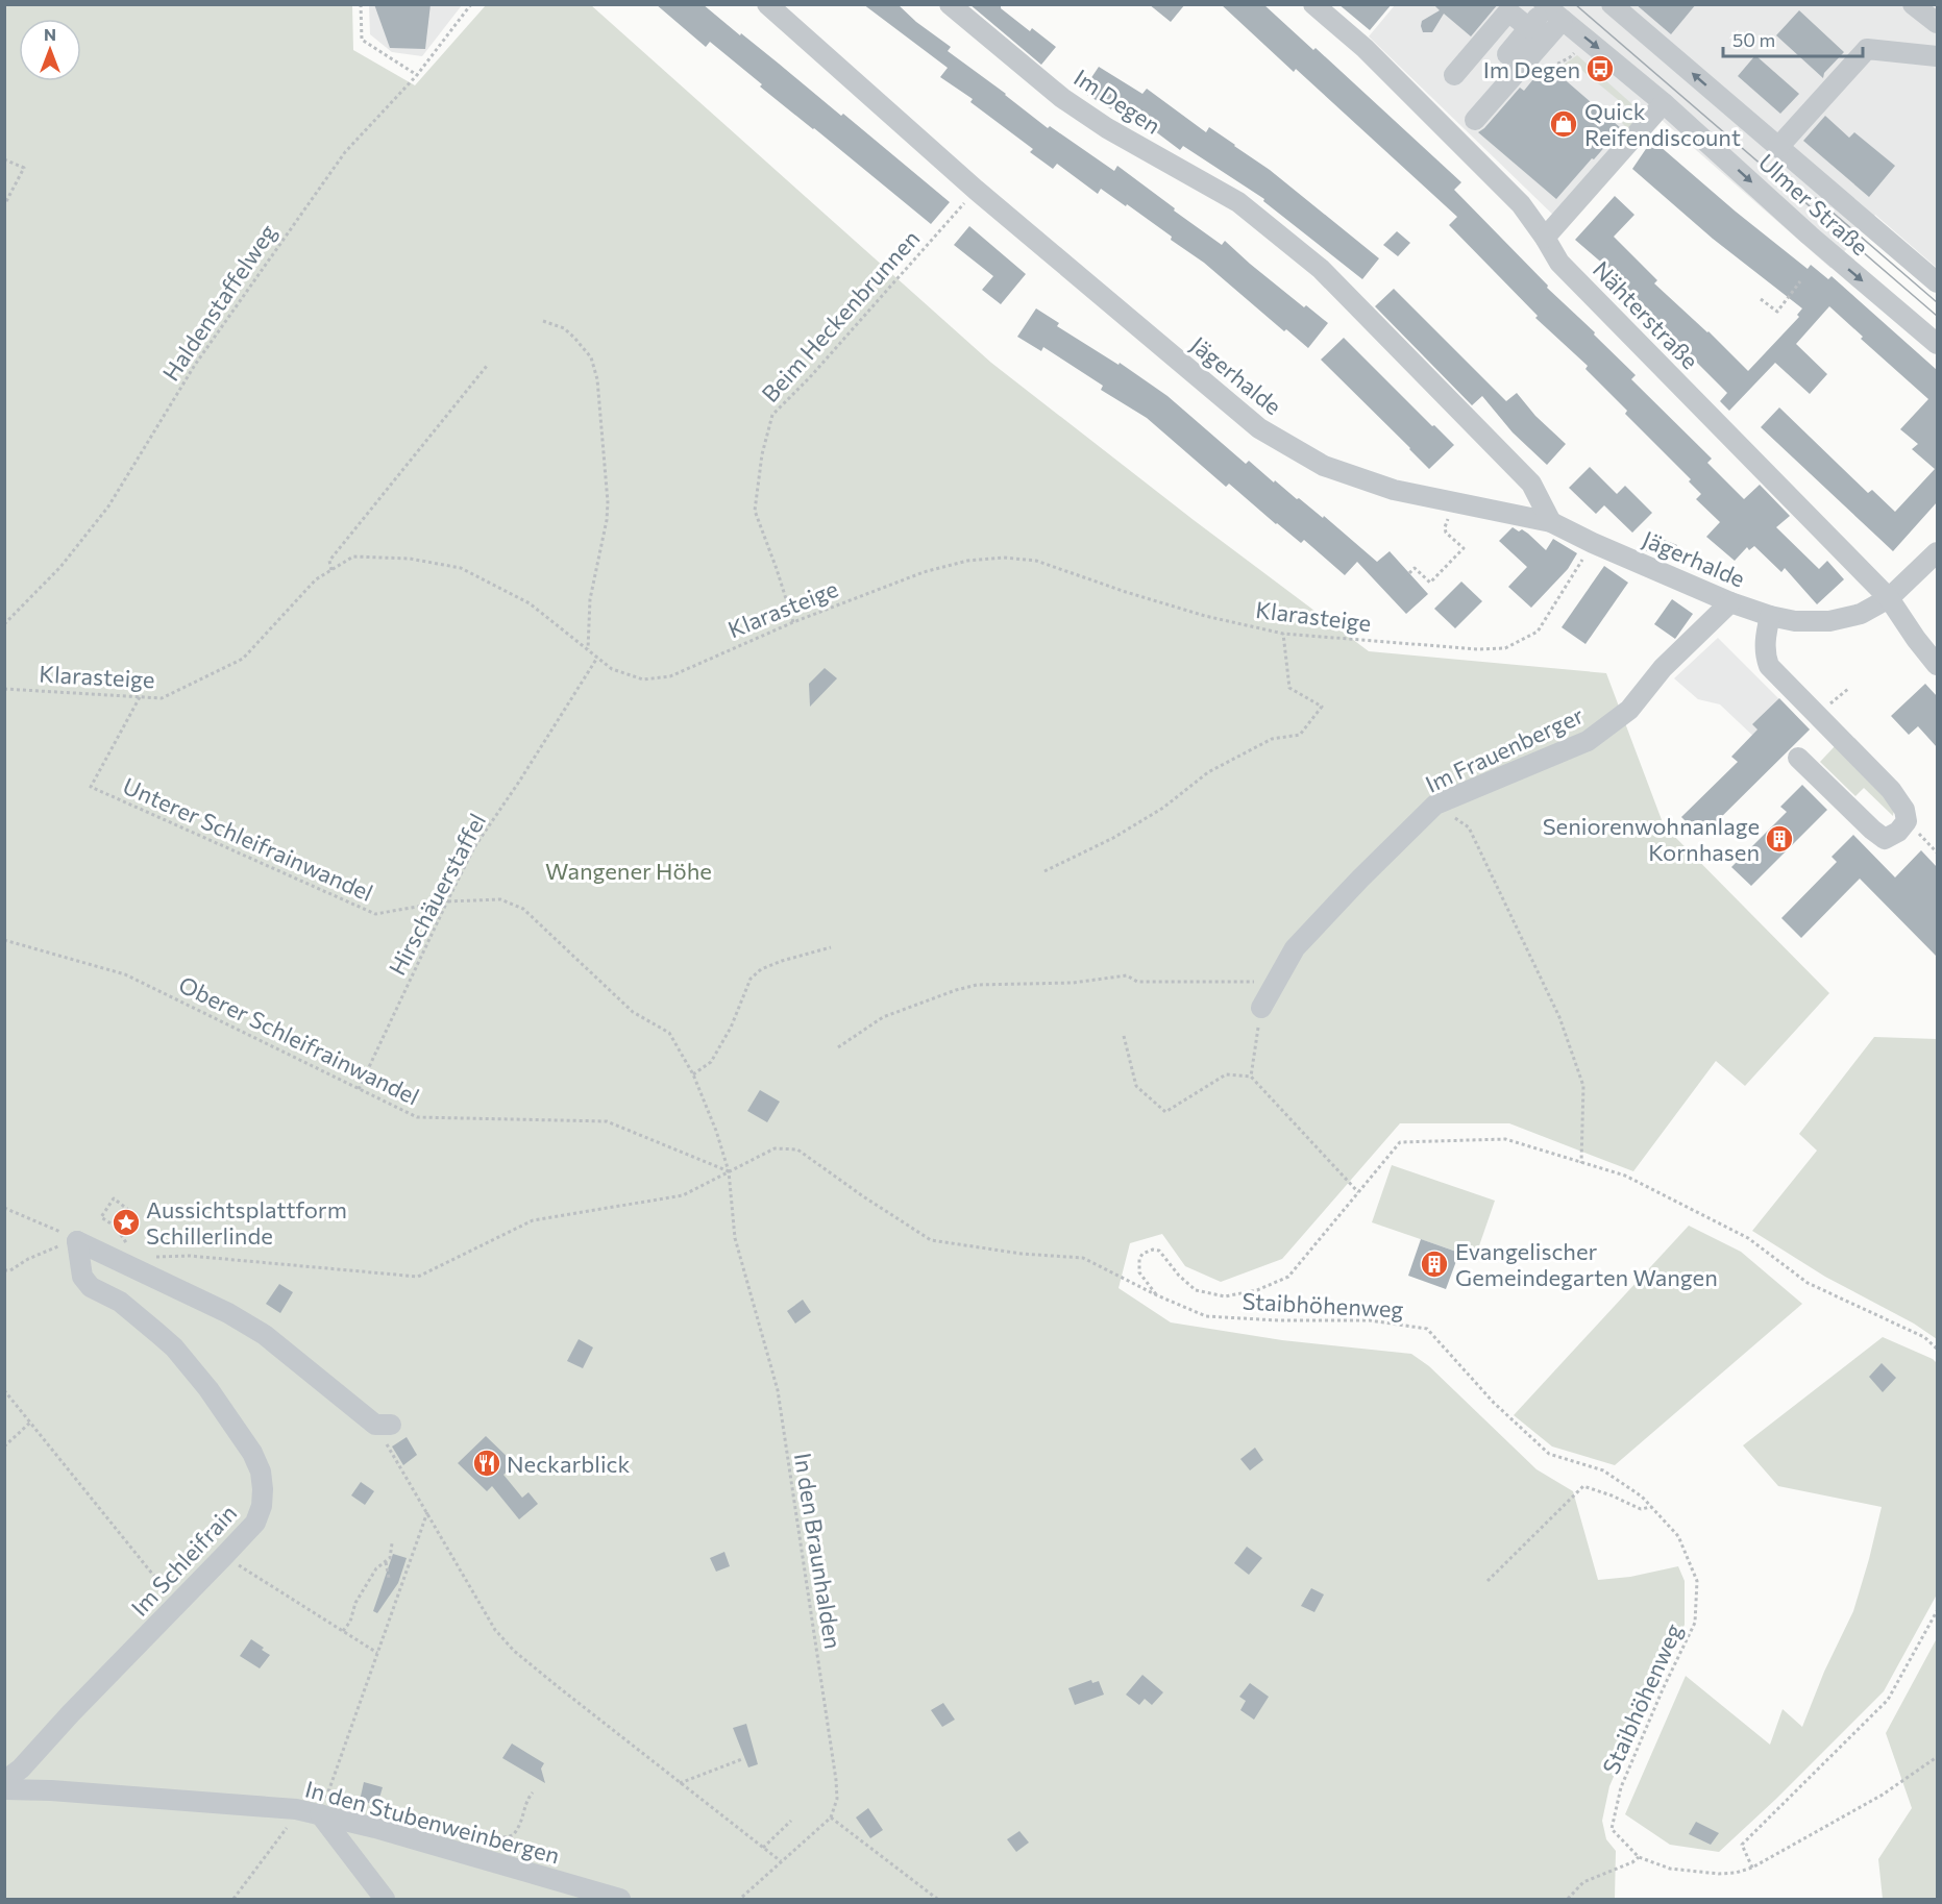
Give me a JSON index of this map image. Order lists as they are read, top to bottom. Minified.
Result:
{"streets":{"street":["Im Degen","Ulmer Straße","Nähterstraße","Jägerhalde","Im Frauenberger","Im Schleifrain","In den Stubenweinbergen"],"path":["Haldenstaffelweg","Beim Heckenbrunnen","Klarasteige","Unterer Schleifrainwandel","Hirschäuerstaffel","Oberer Schleifrainwandel","Staibhöhenweg","In den Braunhalden"]},"crossings":[["Im Degen","Jägerhalde"],["Nähterstraße","Jägerhalde"],["Beim Heckenbrunnen","Jägerhalde"],["Beim Heckenbrunnen","Klarasteige"],["Jägerhalde","Klarasteige"],["Jägerhalde","Im Frauenberger"],["Klarasteige","Unterer Schleifrainwandel"],["Klarasteige","Hirschäuerstaffel"],["Unterer Schleifrainwandel","Hirschäuerstaffel"],["Unterer Schleifrainwandel","Oberer Schleifrainwandel"],["Unterer Schleifrainwandel","Staibhöhenweg"],["Unterer Schleifrainwandel","In den Braunhalden"],["Hirschäuerstaffel","Oberer Schleifrainwandel"],["Oberer Schleifrainwandel","Staibhöhenweg"],["Oberer Schleifrainwandel","In den Braunhalden"],["Staibhöhenweg","In den Braunhalden"]],"parks":["Wangener Höhe"],"places":{"bus stop":["Im Degen"],"shop":["Quick Reifendiscount"],"building":["Seniorenwohnanlage Kornhasen","Evangelischer Gemeindegarten Wangen"],"place":["Aussichtsplattform Schillerlinde"],"restaurant":["Neckarblick"]},"scale_bar":"50 m","north":"top"}
